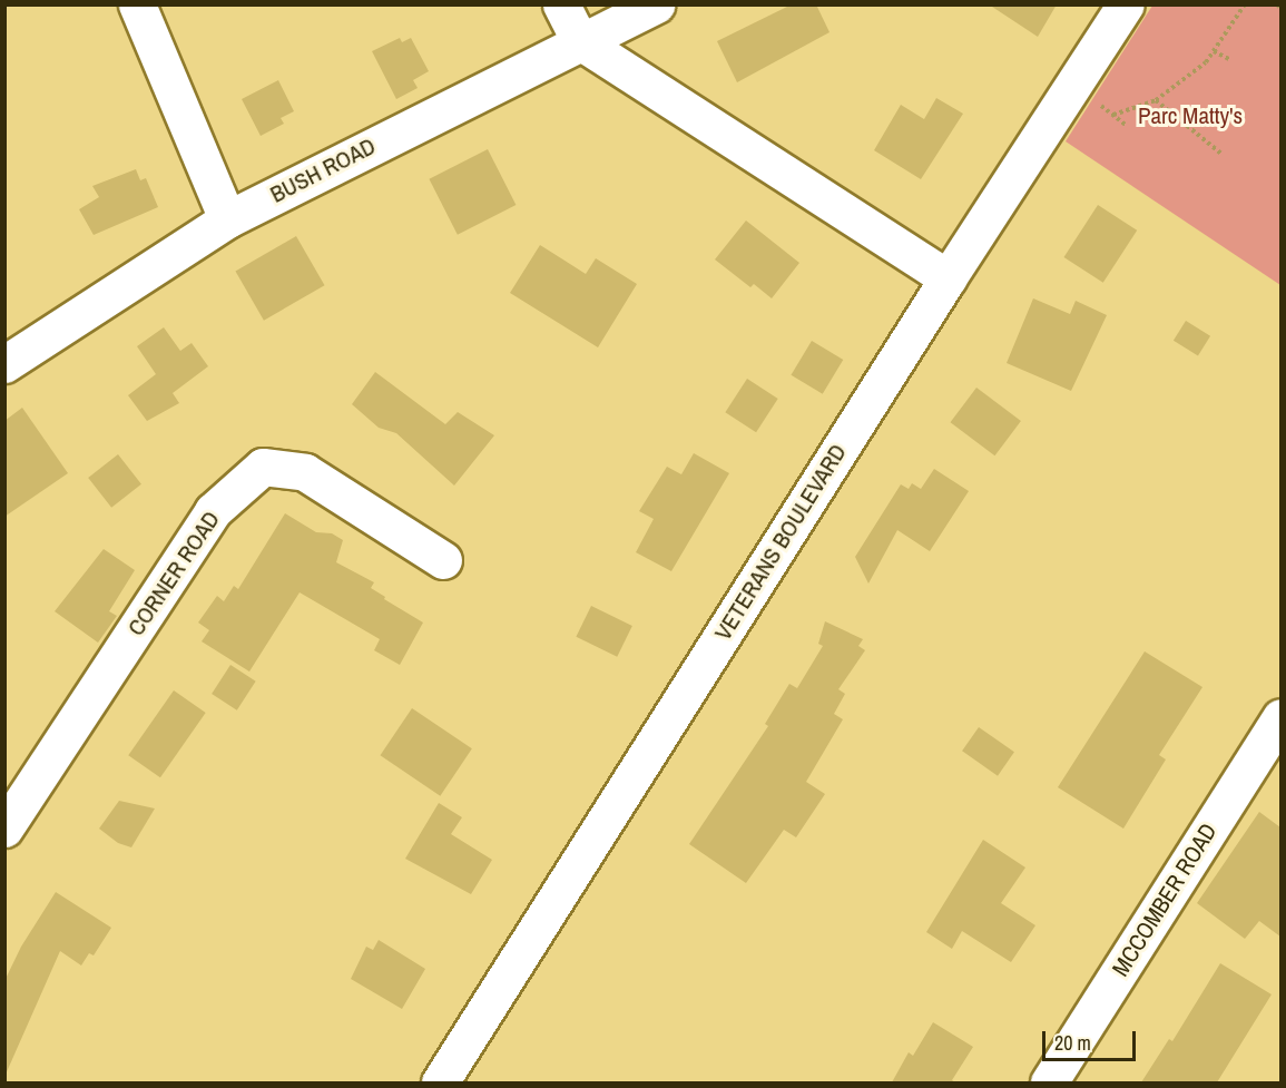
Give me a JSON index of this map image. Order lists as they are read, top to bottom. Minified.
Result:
{"streets":{"street":["BUSH ROAD","VETERANS BOULEVARD","CORNER ROAD","MCCOMBER ROAD"]},"parks":["Parc Matty's"],"scale_bar":"20 m"}
